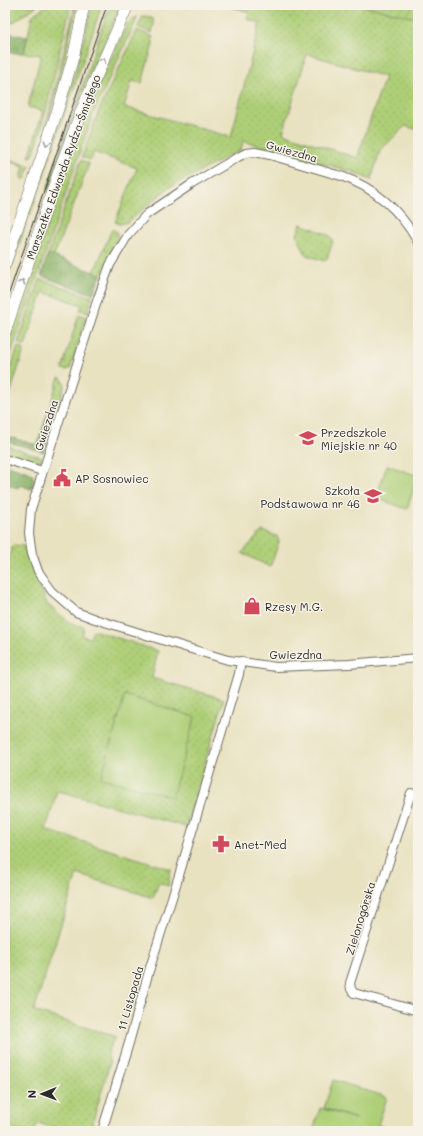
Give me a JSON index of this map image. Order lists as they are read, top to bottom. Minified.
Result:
{"streets":{"street":["Gwiezdna","Marszałka Edwarda Rydza-Śmigłego","Zielonogórska","11 Listopada"]},"crossings":[["Gwiezdna","11 Listopada"]],"places":{"school or university":["Przedszkole Miejskie nr 40","Szkoła Podstawowa nr 46"],"public building":["AP Sosnowiec"],"shop":["Rzęsy M.G."],"pharmacy":["Anet-Med"]},"north":"left"}
